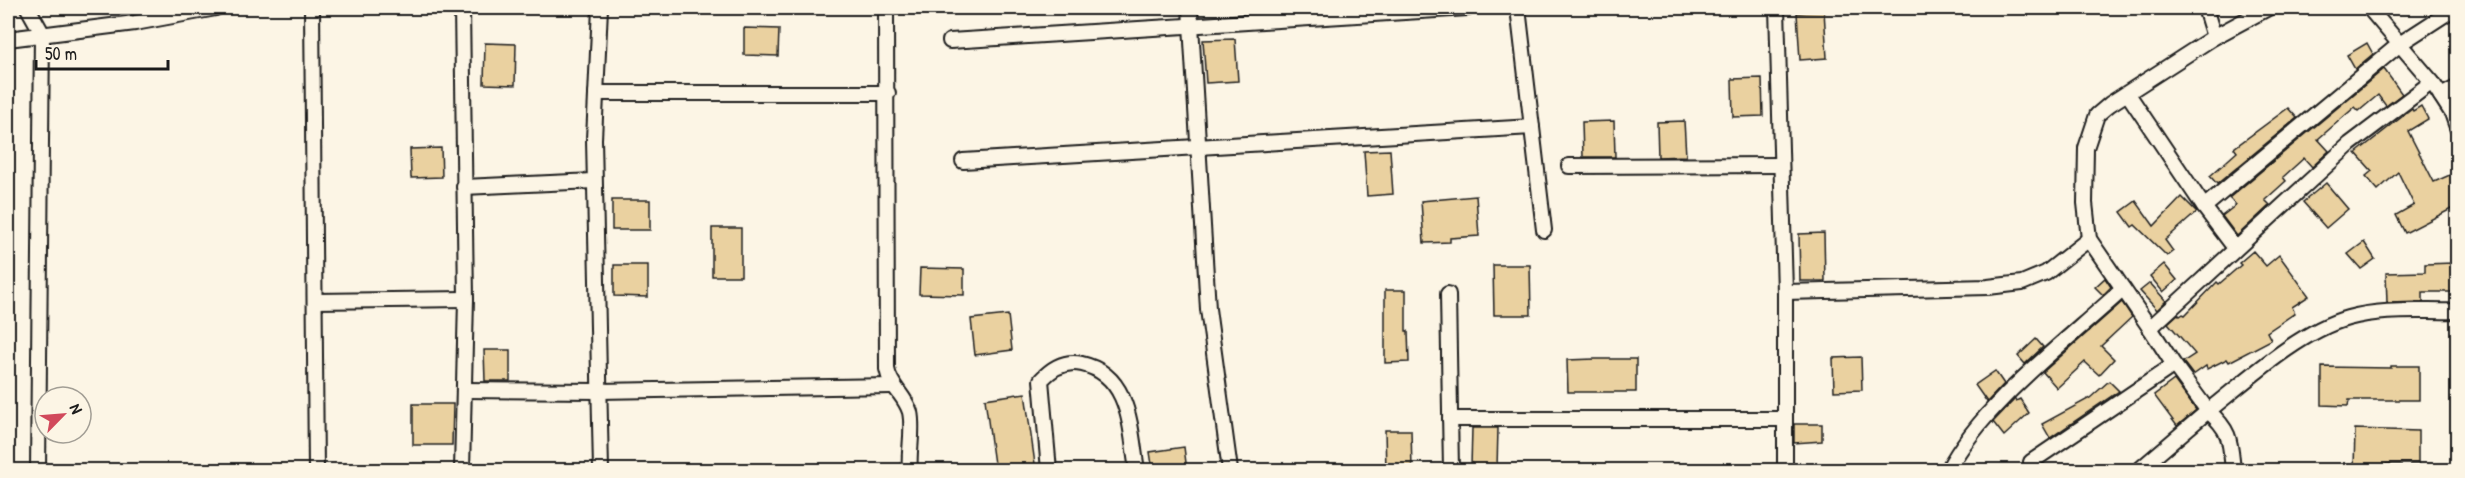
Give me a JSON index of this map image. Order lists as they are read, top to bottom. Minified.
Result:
{"scale_bar":"50 m","north":"top right"}
